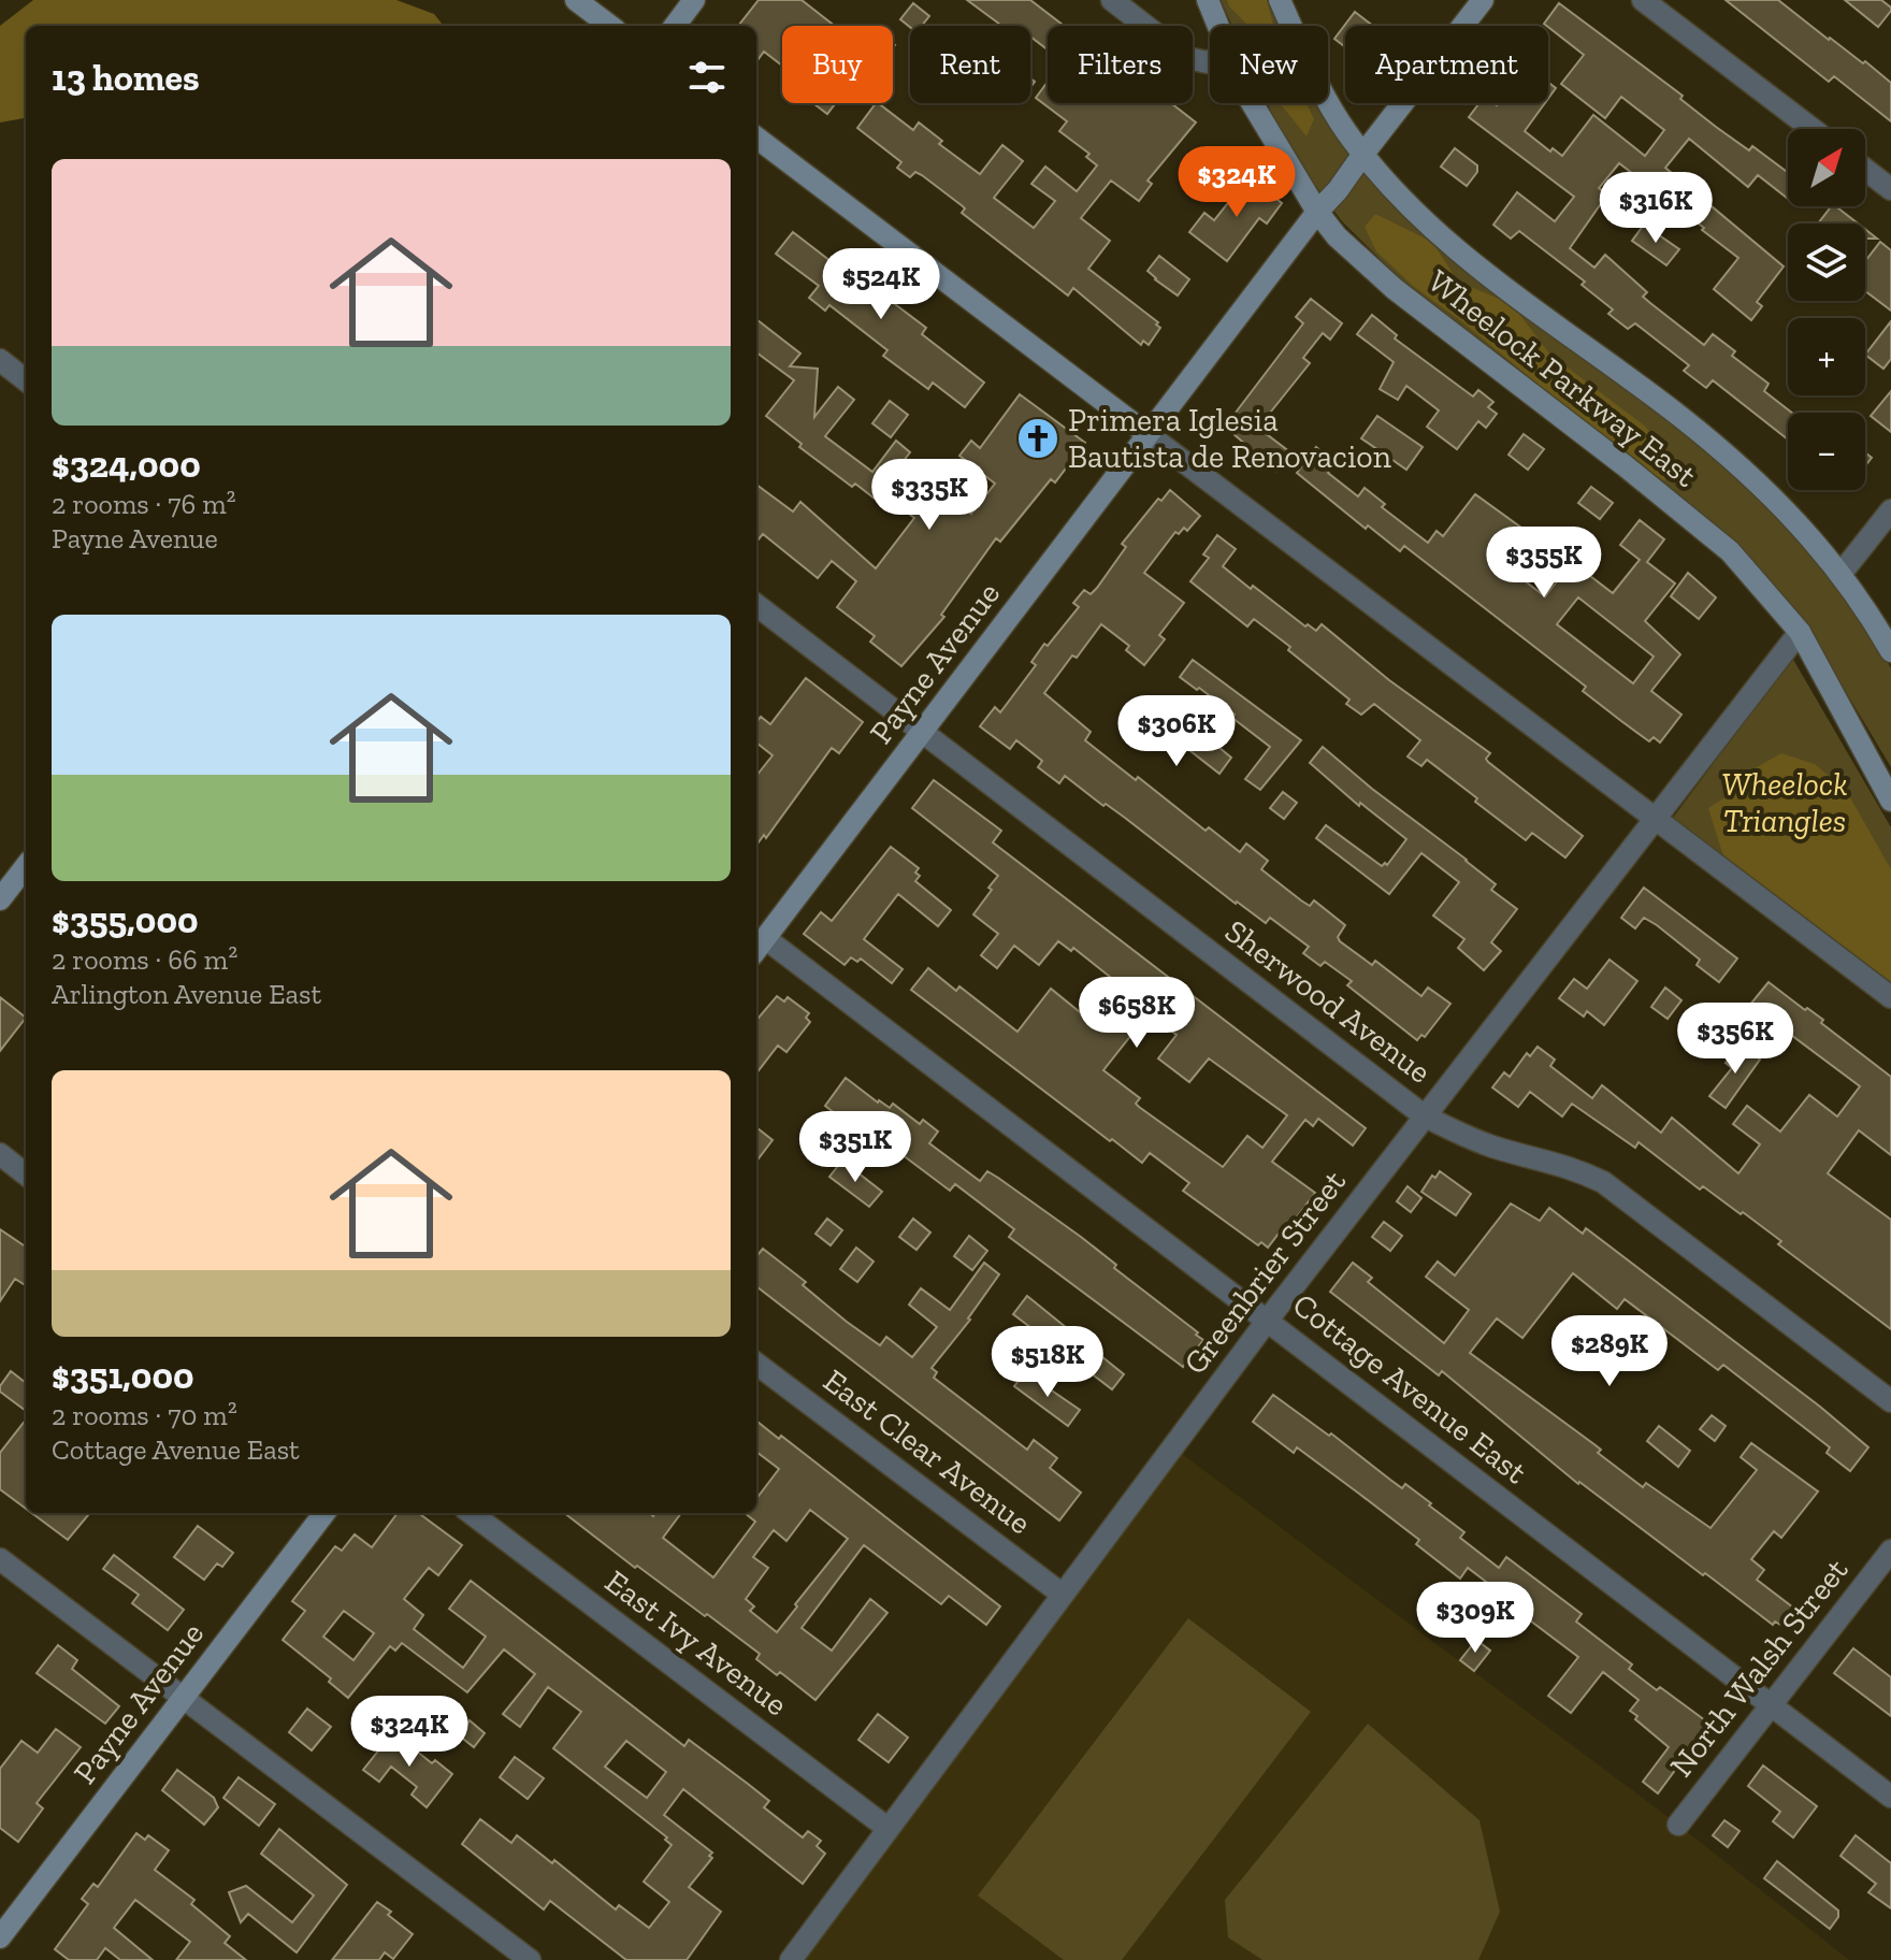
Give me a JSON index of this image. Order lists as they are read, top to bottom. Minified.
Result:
{"streets":{"street":["Wheelock Parkway East","Payne Avenue","Sherwood Avenue","Greenbrier Street","Cottage Avenue East","East Clear Avenue","East Ivy Avenue","North Walsh Street"]},"crossings":[["Wheelock Parkway East","Payne Avenue"],["Wheelock Parkway East","Greenbrier Street"],["Payne Avenue","Sherwood Avenue"],["Payne Avenue","Cottage Avenue East"],["Sherwood Avenue","Greenbrier Street"],["Greenbrier Street","Cottage Avenue East"],["Greenbrier Street","East Clear Avenue"],["Greenbrier Street","East Ivy Avenue"],["Cottage Avenue East","North Walsh Street"]],"parks":["Wheelock Triangles"],"places":{"church":["Primera Iglesia Bautista de Renovacion"]},"north":"top right","page":{"chip":["Buy","Rent","Filters","New","Apartment"],"heading":"13 homes","map_buttons":["+","−"],"list":[{"name":"$324,000","note":"2 rooms · 76 m² · Payne Avenue"},{"name":"$355,000","note":"2 rooms · 66 m² · Arlington Avenue East"},{"name":"$351,000","note":"2 rooms · 70 m² · Cottage Avenue East"}],"price":["$324K","$316K","$524K","$335K","$355K","$306K","$658K","$356K","$351K","$289K","$518K","$309K","$324K"]}}
